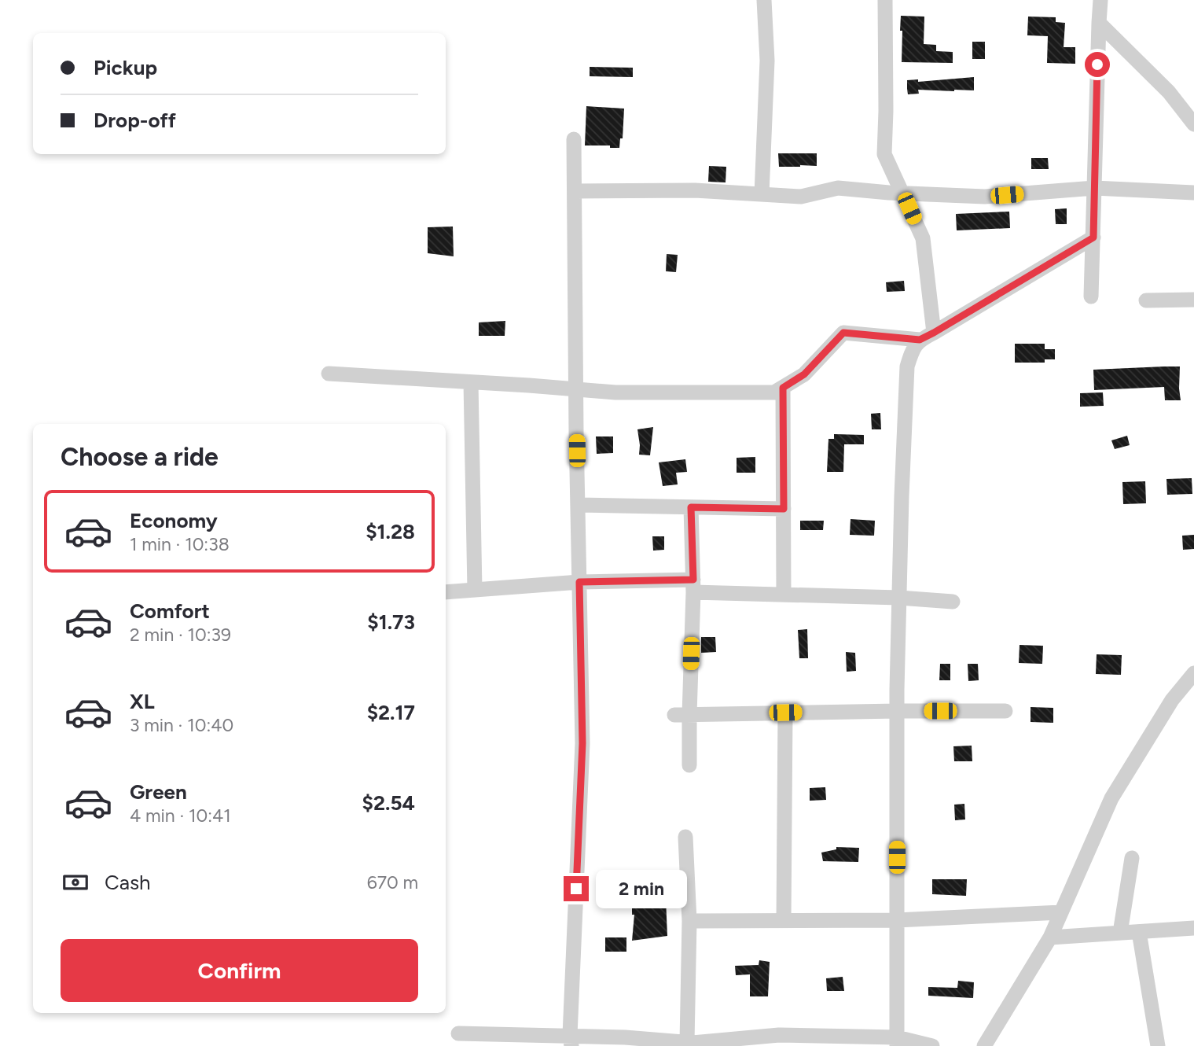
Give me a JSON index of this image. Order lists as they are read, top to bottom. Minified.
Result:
{"page":{"banner":["Pickup","Drop-off"],"heading":"Choose a ride","list":[{"name":"Economy","note":"1 min · 10:38","value":"$1.28"},{"name":"Comfort","note":"2 min · 10:39","value":"$1.73"},{"name":"XL","note":"3 min · 10:40","value":"$2.17"},{"name":"Green","note":"4 min · 10:41","value":"$2.54"}],"pay":["Cash","670 m"],"bubble":"2 min","buttons":"Confirm"}}
